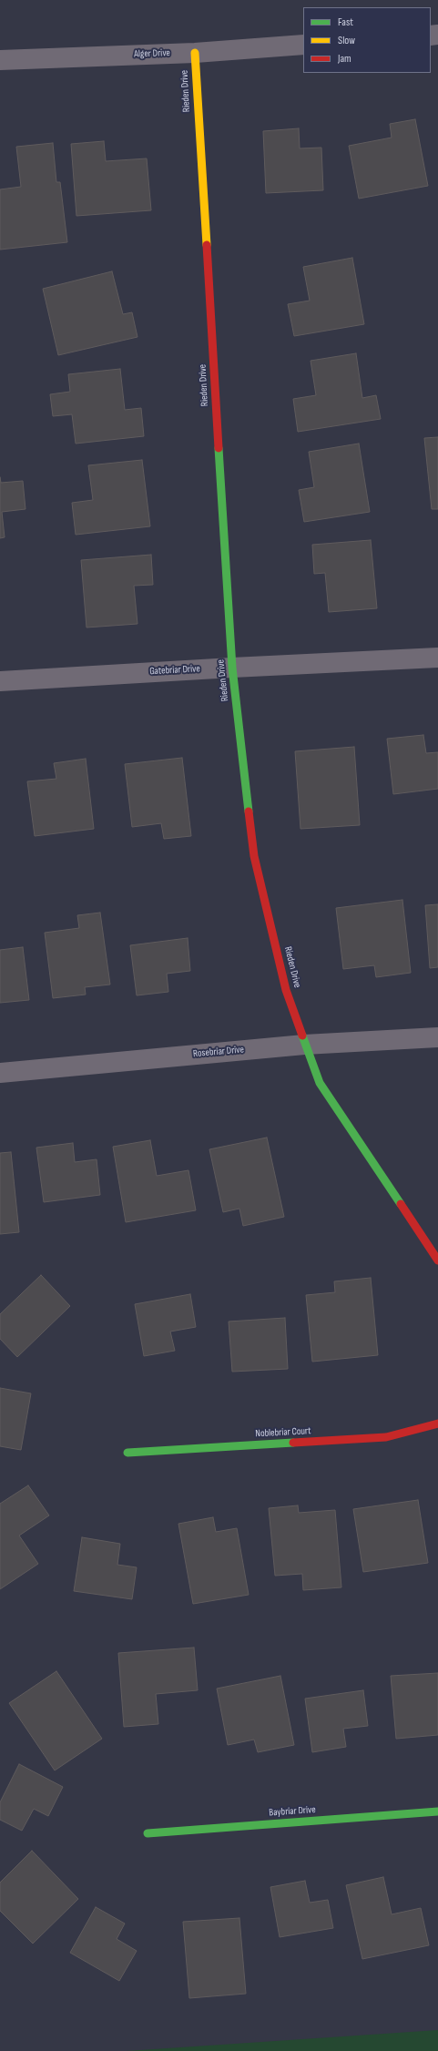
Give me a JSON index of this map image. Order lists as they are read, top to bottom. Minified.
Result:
{"streets":{"street":["Alger Drive","Rieden Drive","Gatebriar Drive","Rosebriar Drive","Noblebriar Court","Baybriar Drive"]},"crossings":[["Alger Drive","Rieden Drive"],["Rieden Drive","Gatebriar Drive"],["Rieden Drive","Rosebriar Drive"]],"legend":["Fast","Slow","Jam"]}
